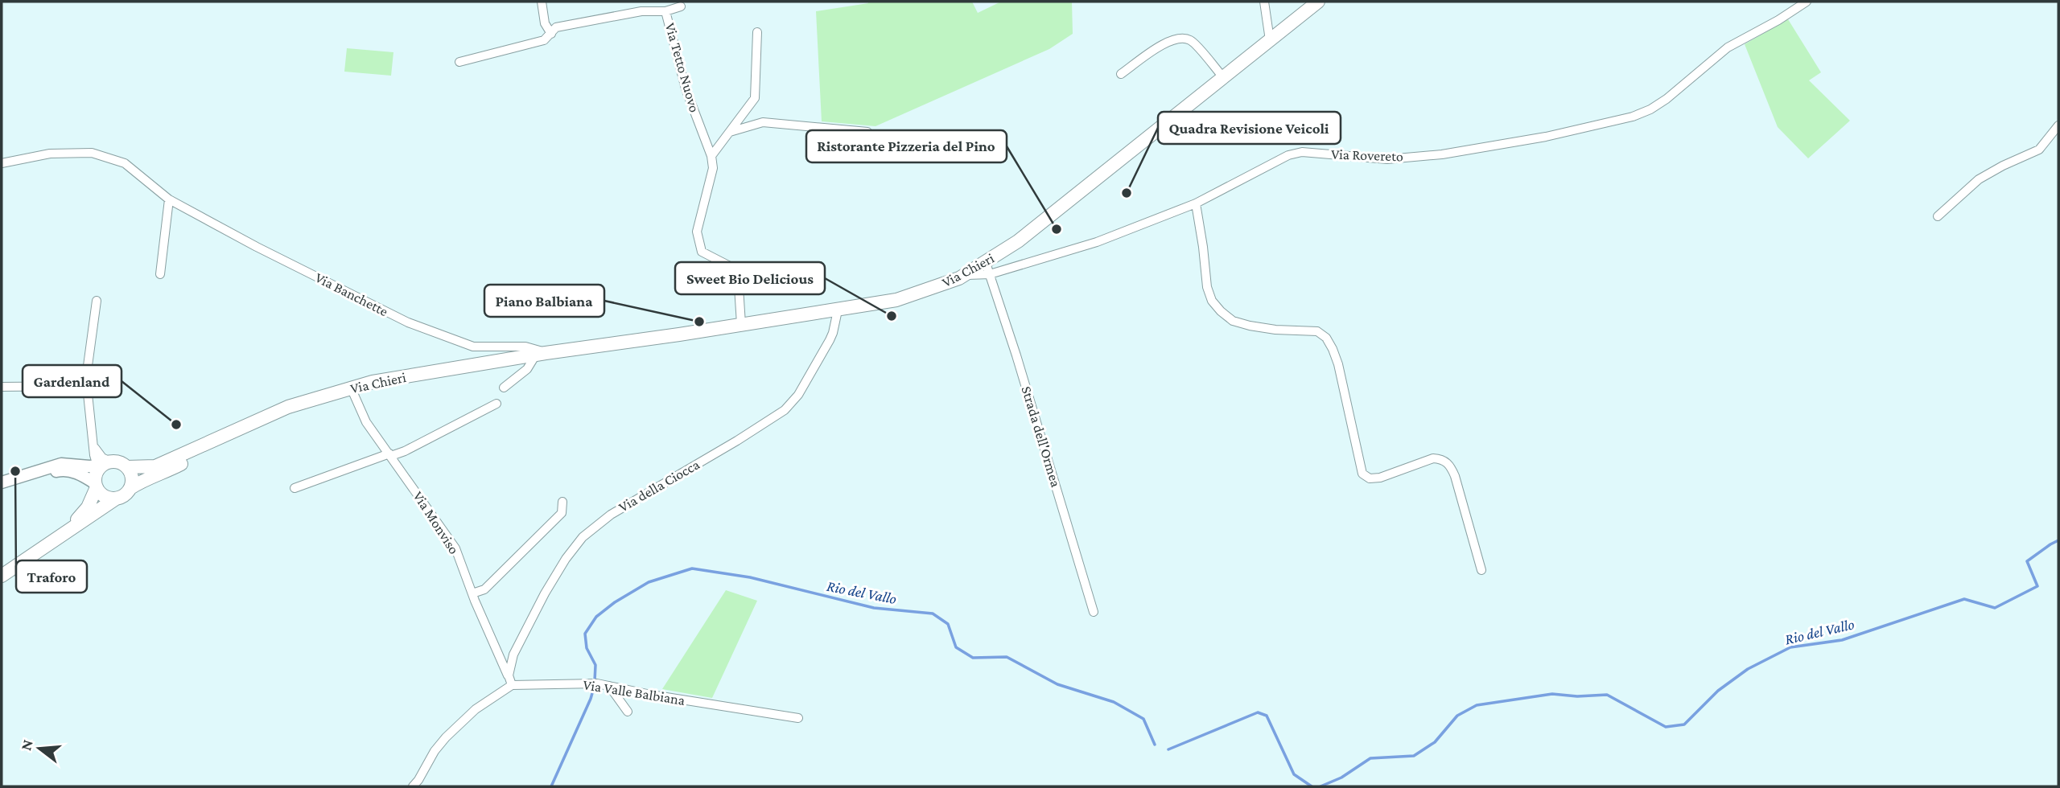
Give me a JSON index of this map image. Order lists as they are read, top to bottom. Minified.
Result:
{"streets":{"main road":["Via Chieri"],"street":["Via Tetto Nuovo","Via Rovereto","Via Banchette","Strada dell'Ormea","Via della Ciocca","Via Monviso","Via Valle Balbiana"]},"crossings":[["Via Tetto Nuovo","Via Chieri"],["Via Rovereto","Via Chieri"],["Via Rovereto","Strada dell'Ormea"],["Via Chieri","Via Banchette"],["Via Chieri","Strada dell'Ormea"],["Via Chieri","Via della Ciocca"],["Via Chieri","Via Monviso"],["Via della Ciocca","Via Monviso"]],"water":["Rio del Vallo"],"places":["Quadra Revisione Veicoli","Ristorante Pizzeria del Pino","Sweet Bio Delicious","Piano Balbiana","Gardenland","Traforo"],"north":"left"}
